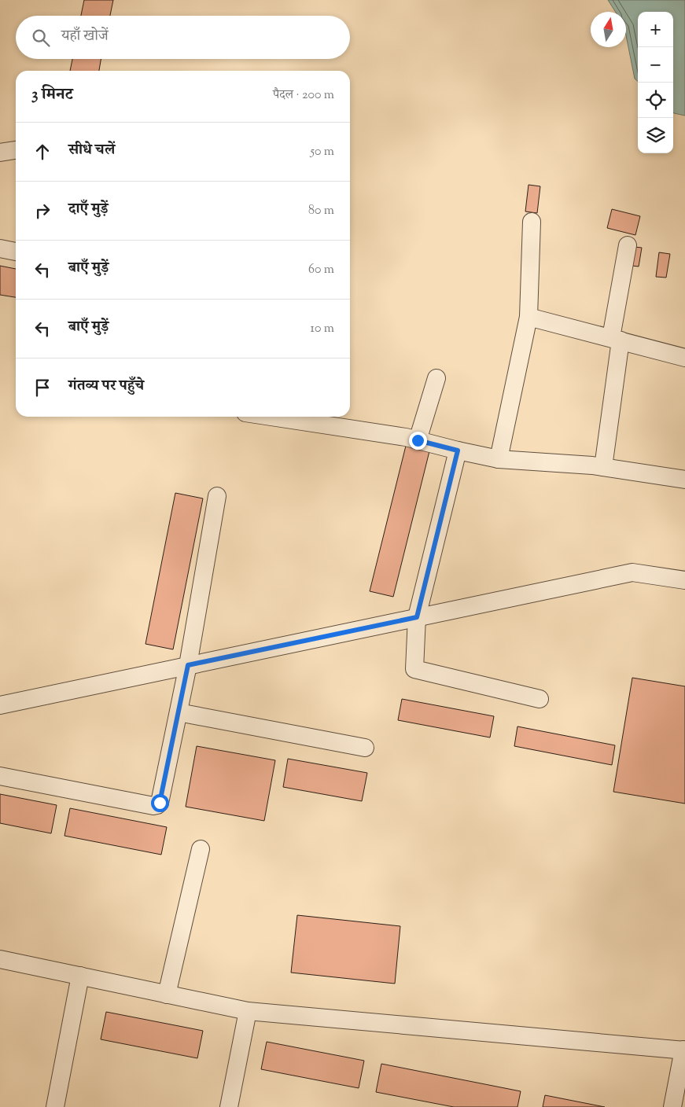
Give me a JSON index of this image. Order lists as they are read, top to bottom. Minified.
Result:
{"north":"top","page":{"map_buttons":["+","−"],"search":"यहाँ खोजें","heading":["3 मिनट","पैदल · 200 m"],"list":[["सीधे चलें","50 m"],["दाएँ मुड़ें","80 m"],["बाएँ मुड़ें","60 m"],["बाएँ मुड़ें","10 m"],"गंतव्य पर पहुँचे"]}}
